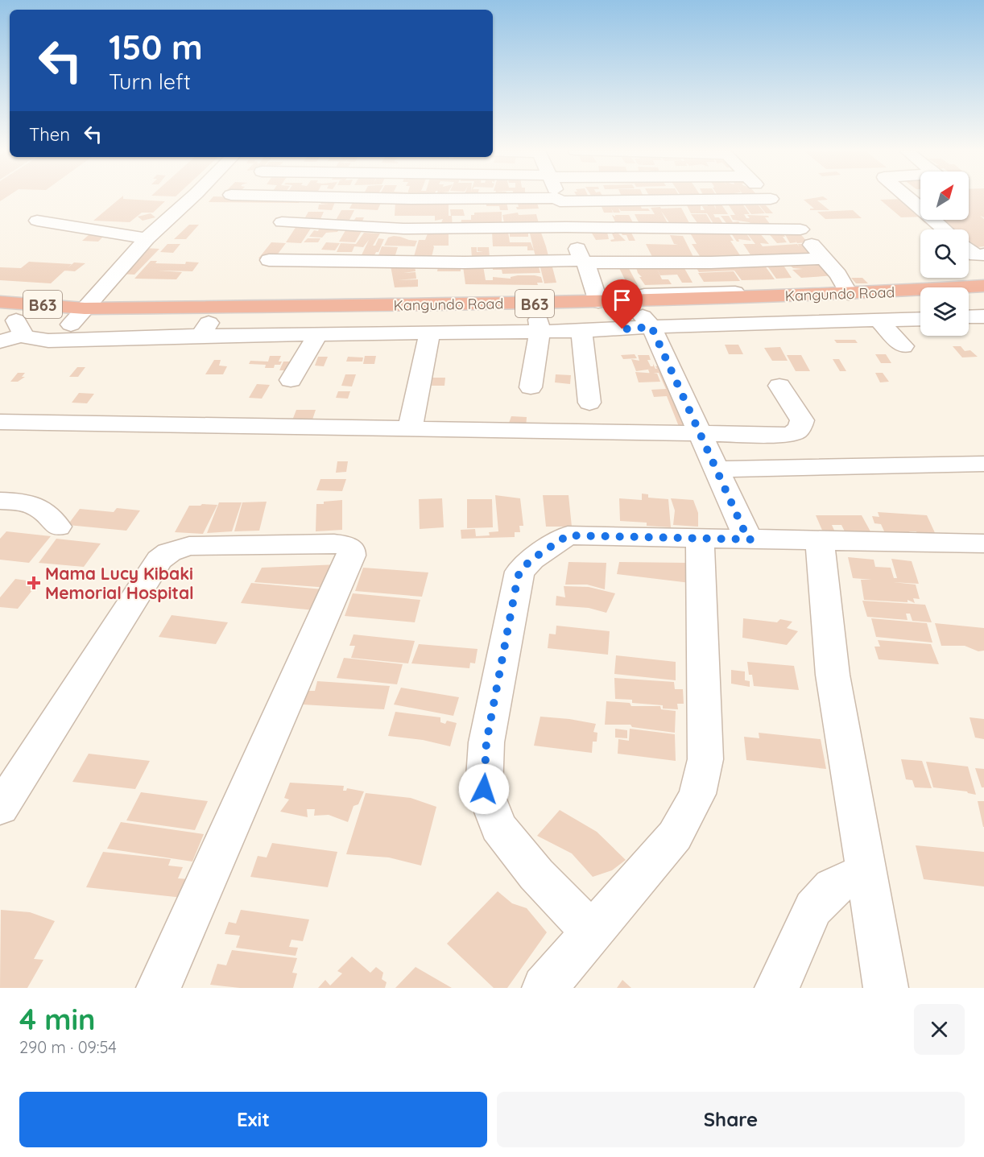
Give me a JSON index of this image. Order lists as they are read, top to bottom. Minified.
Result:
{"streets":{"highway":["Kangundo Road","B63"]},"places":{"health":["Mama Lucy Kibaki Memorial Hospital"]},"north":"top right","page":{"turn":["150 m","Turn left"],"then":"Then","heading":["4 min","290 m · 09:54"],"buttons":["Exit","Share"]}}
